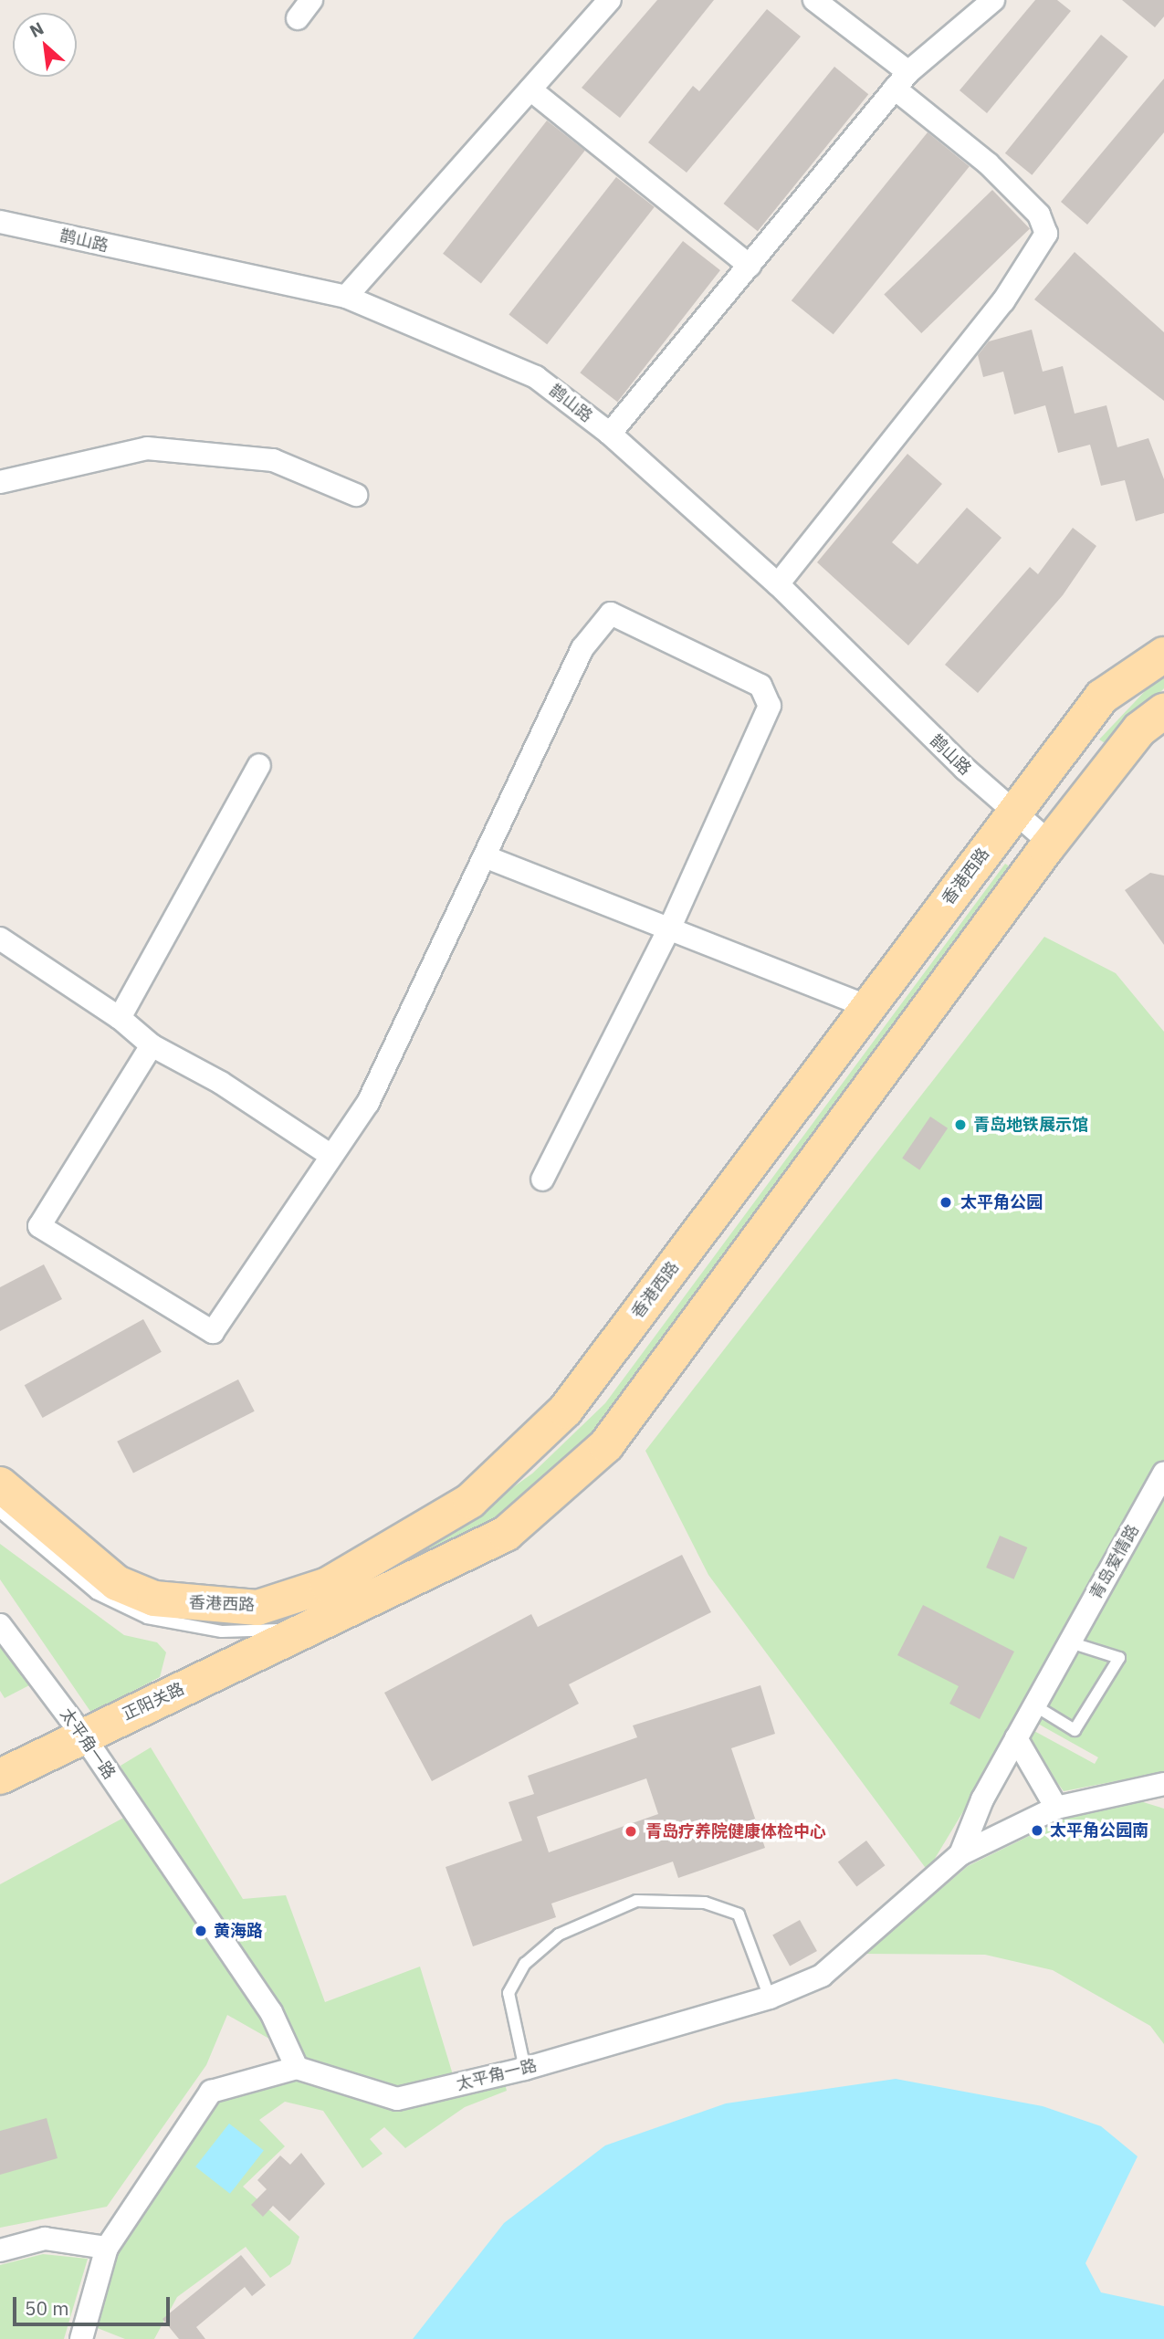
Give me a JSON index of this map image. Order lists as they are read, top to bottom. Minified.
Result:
{"streets":{"main road":["香港西路","正阳关路"],"street":["鹊山路","青岛爱情路","太平角一路"]},"crossings":[["鹊山路","香港西路"],["香港西路","正阳关路"],["青岛爱情路","太平角一路"],["正阳关路","太平角一路"]],"places":["青岛地铁展示馆","太平角公园","太平角公园南","青岛疗养院健康体检中心","黄海路"],"scale_bar":"50 m","north":"top left"}
